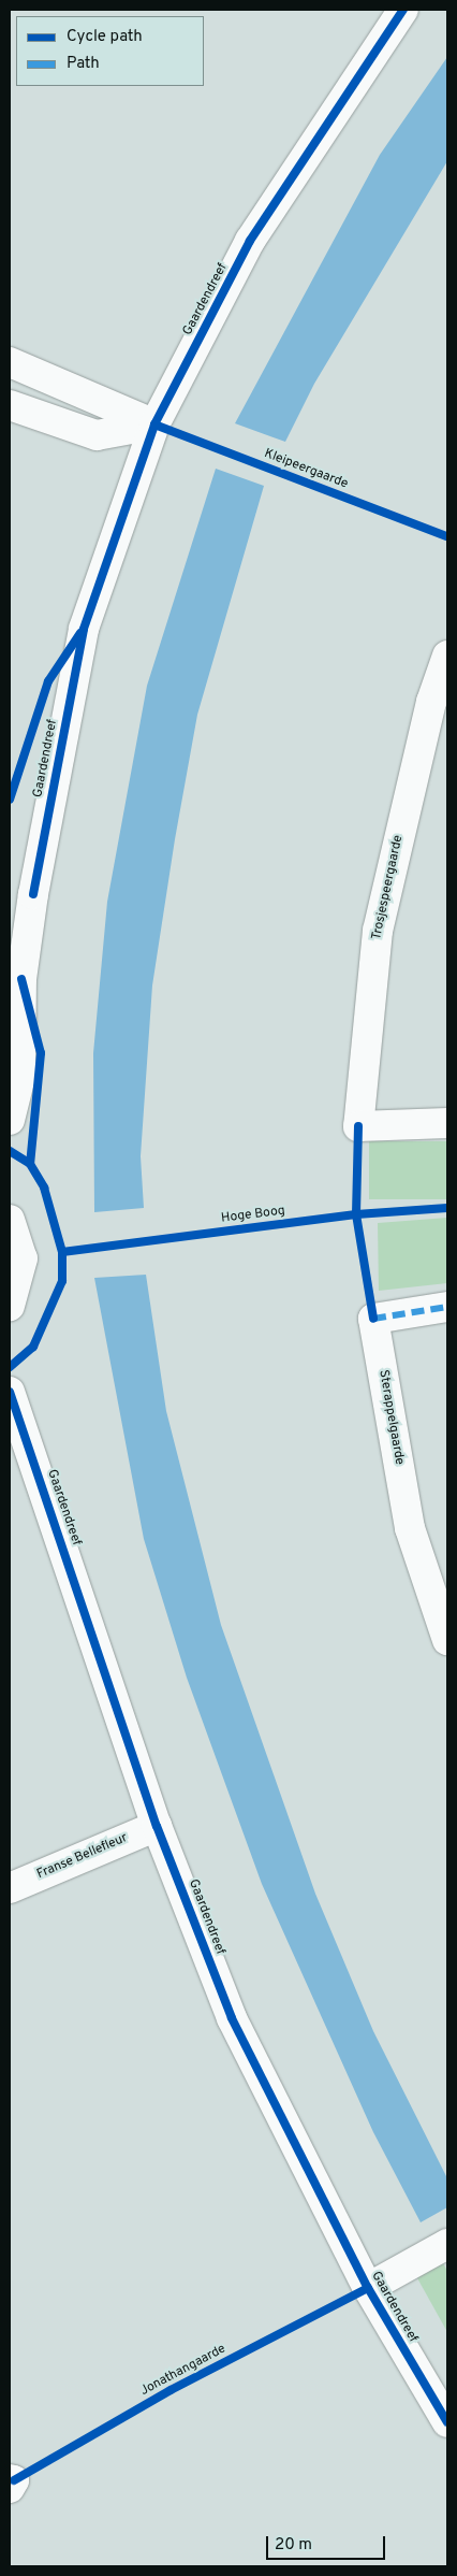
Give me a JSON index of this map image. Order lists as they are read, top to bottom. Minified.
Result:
{"streets":{"street":["Gaardendreef","Trosjespeergaarde","Sterappelgaarde","Franse Bellefleur"],"cycle path":["Kleipeergaarde","Hoge Boog","Jonathangaarde"]},"crossings":[["Gaardendreef","Franse Bellefleur"]],"legend":["Cycle path","Path"],"scale_bar":"20 m"}
